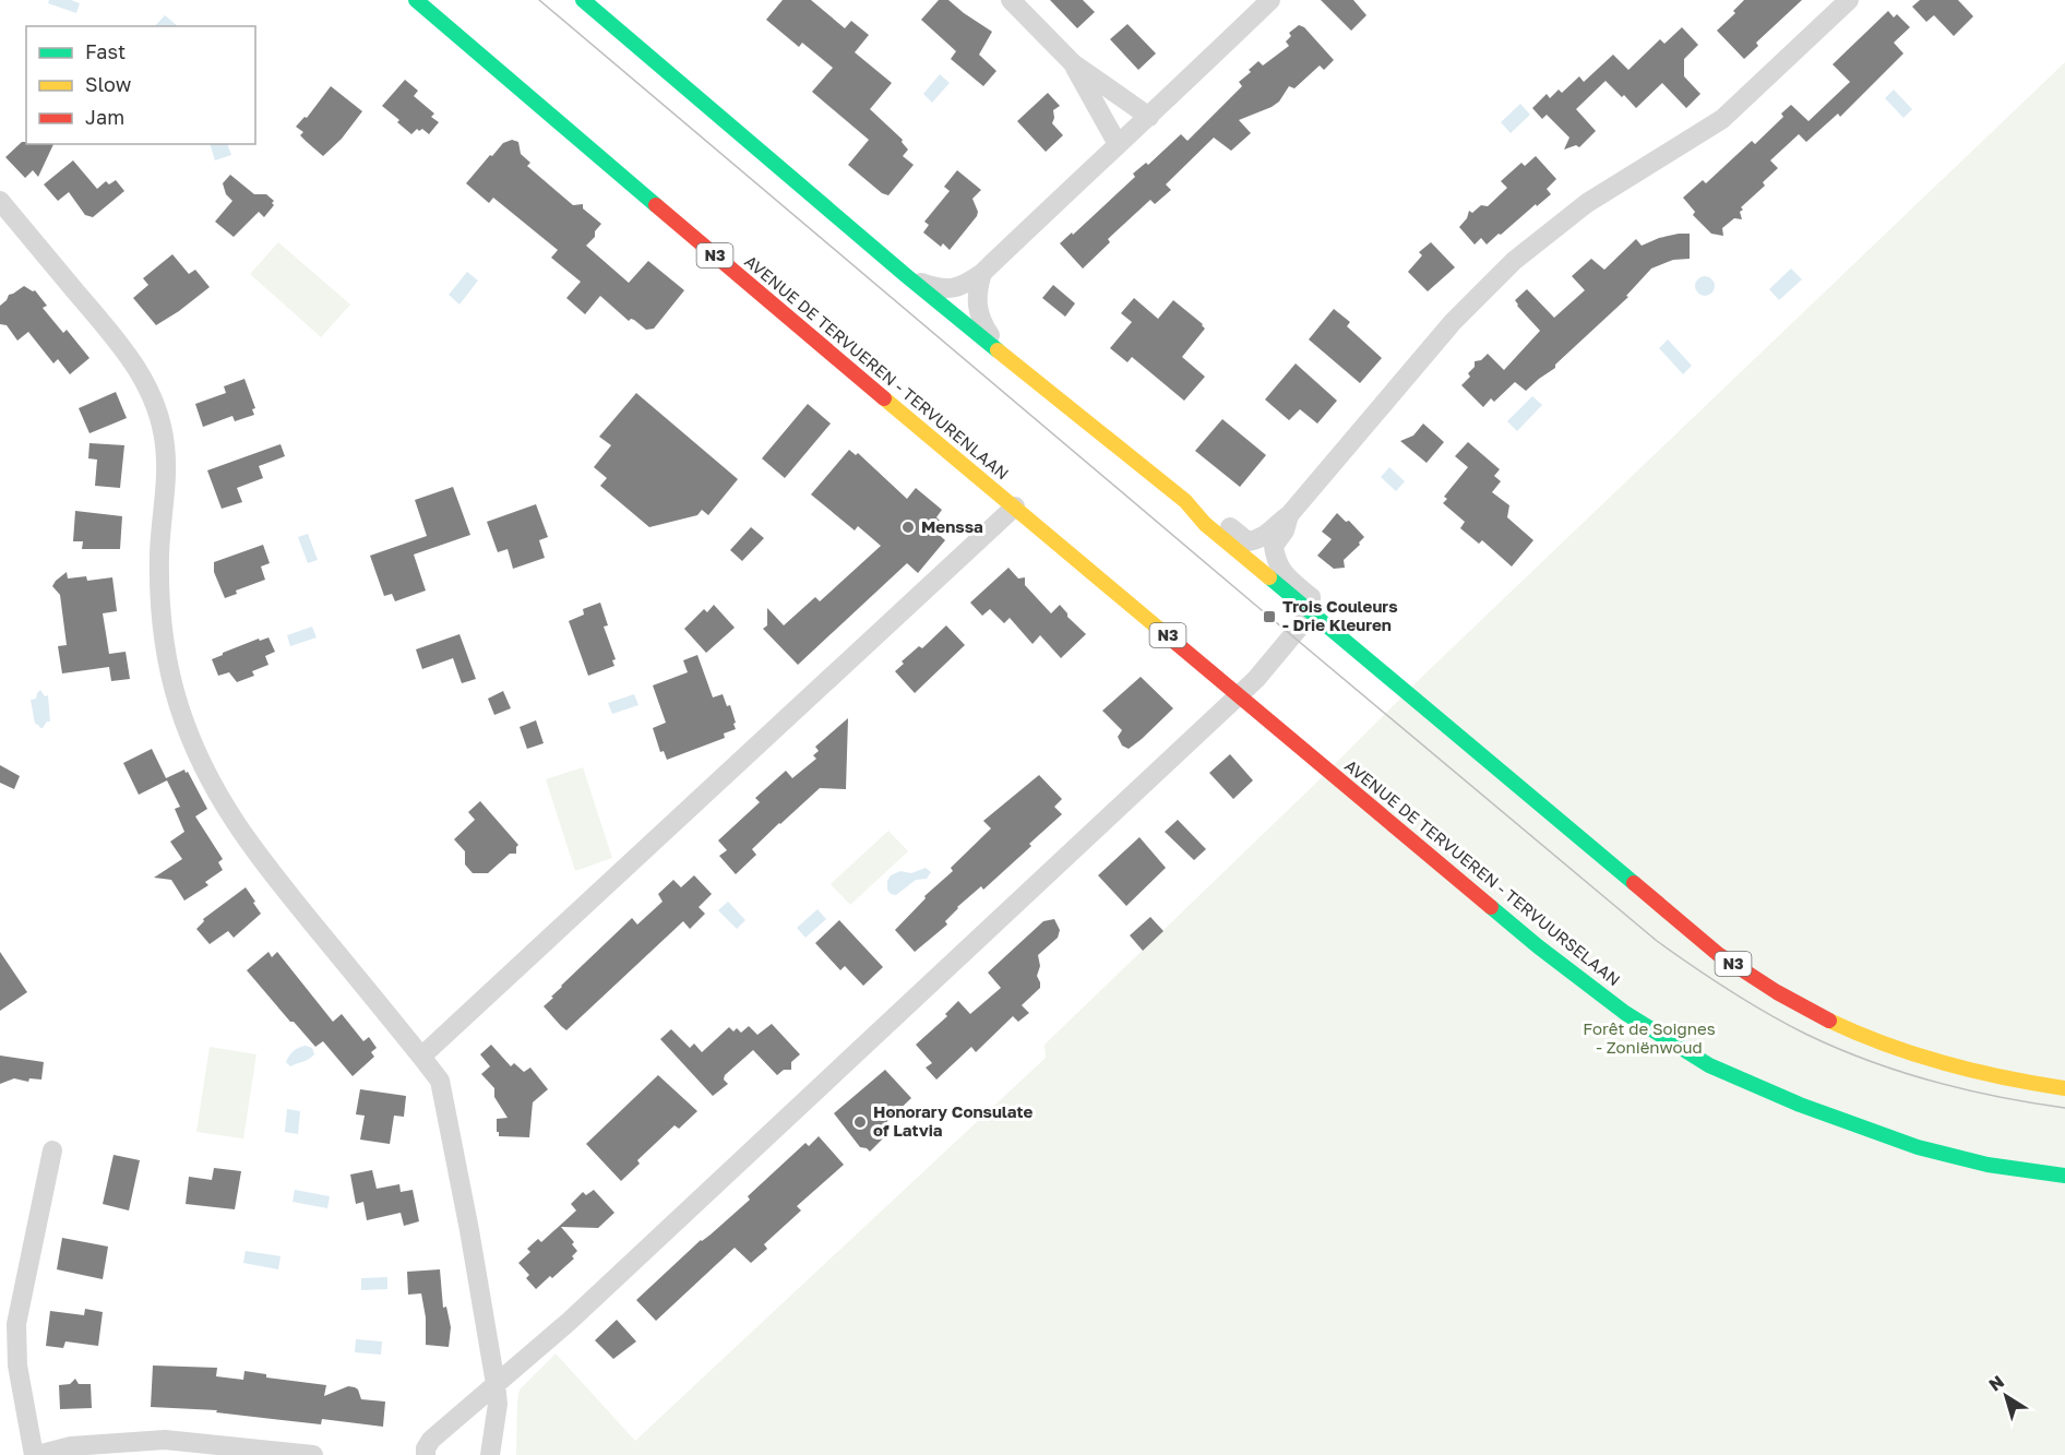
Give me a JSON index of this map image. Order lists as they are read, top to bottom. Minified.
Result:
{"streets":{"main road":["N3","AVENUE DE TERVUEREN - TERVURENLAAN","AVENUE DE TERVUEREN - TERVUURSELAAN"]},"crossings":[["AVENUE DE TERVUEREN - TERVURENLAAN","AVENUE DE TERVUEREN - TERVUURSELAAN"]],"parks":["Forêt de Soignes - Zoniënwoud"],"places":{"other":["Menssa","Honorary Consulate of Latvia"],"transit":["Trois Couleurs - Drie Kleuren"]},"legend":["Fast","Slow","Jam"],"north":"top left"}
